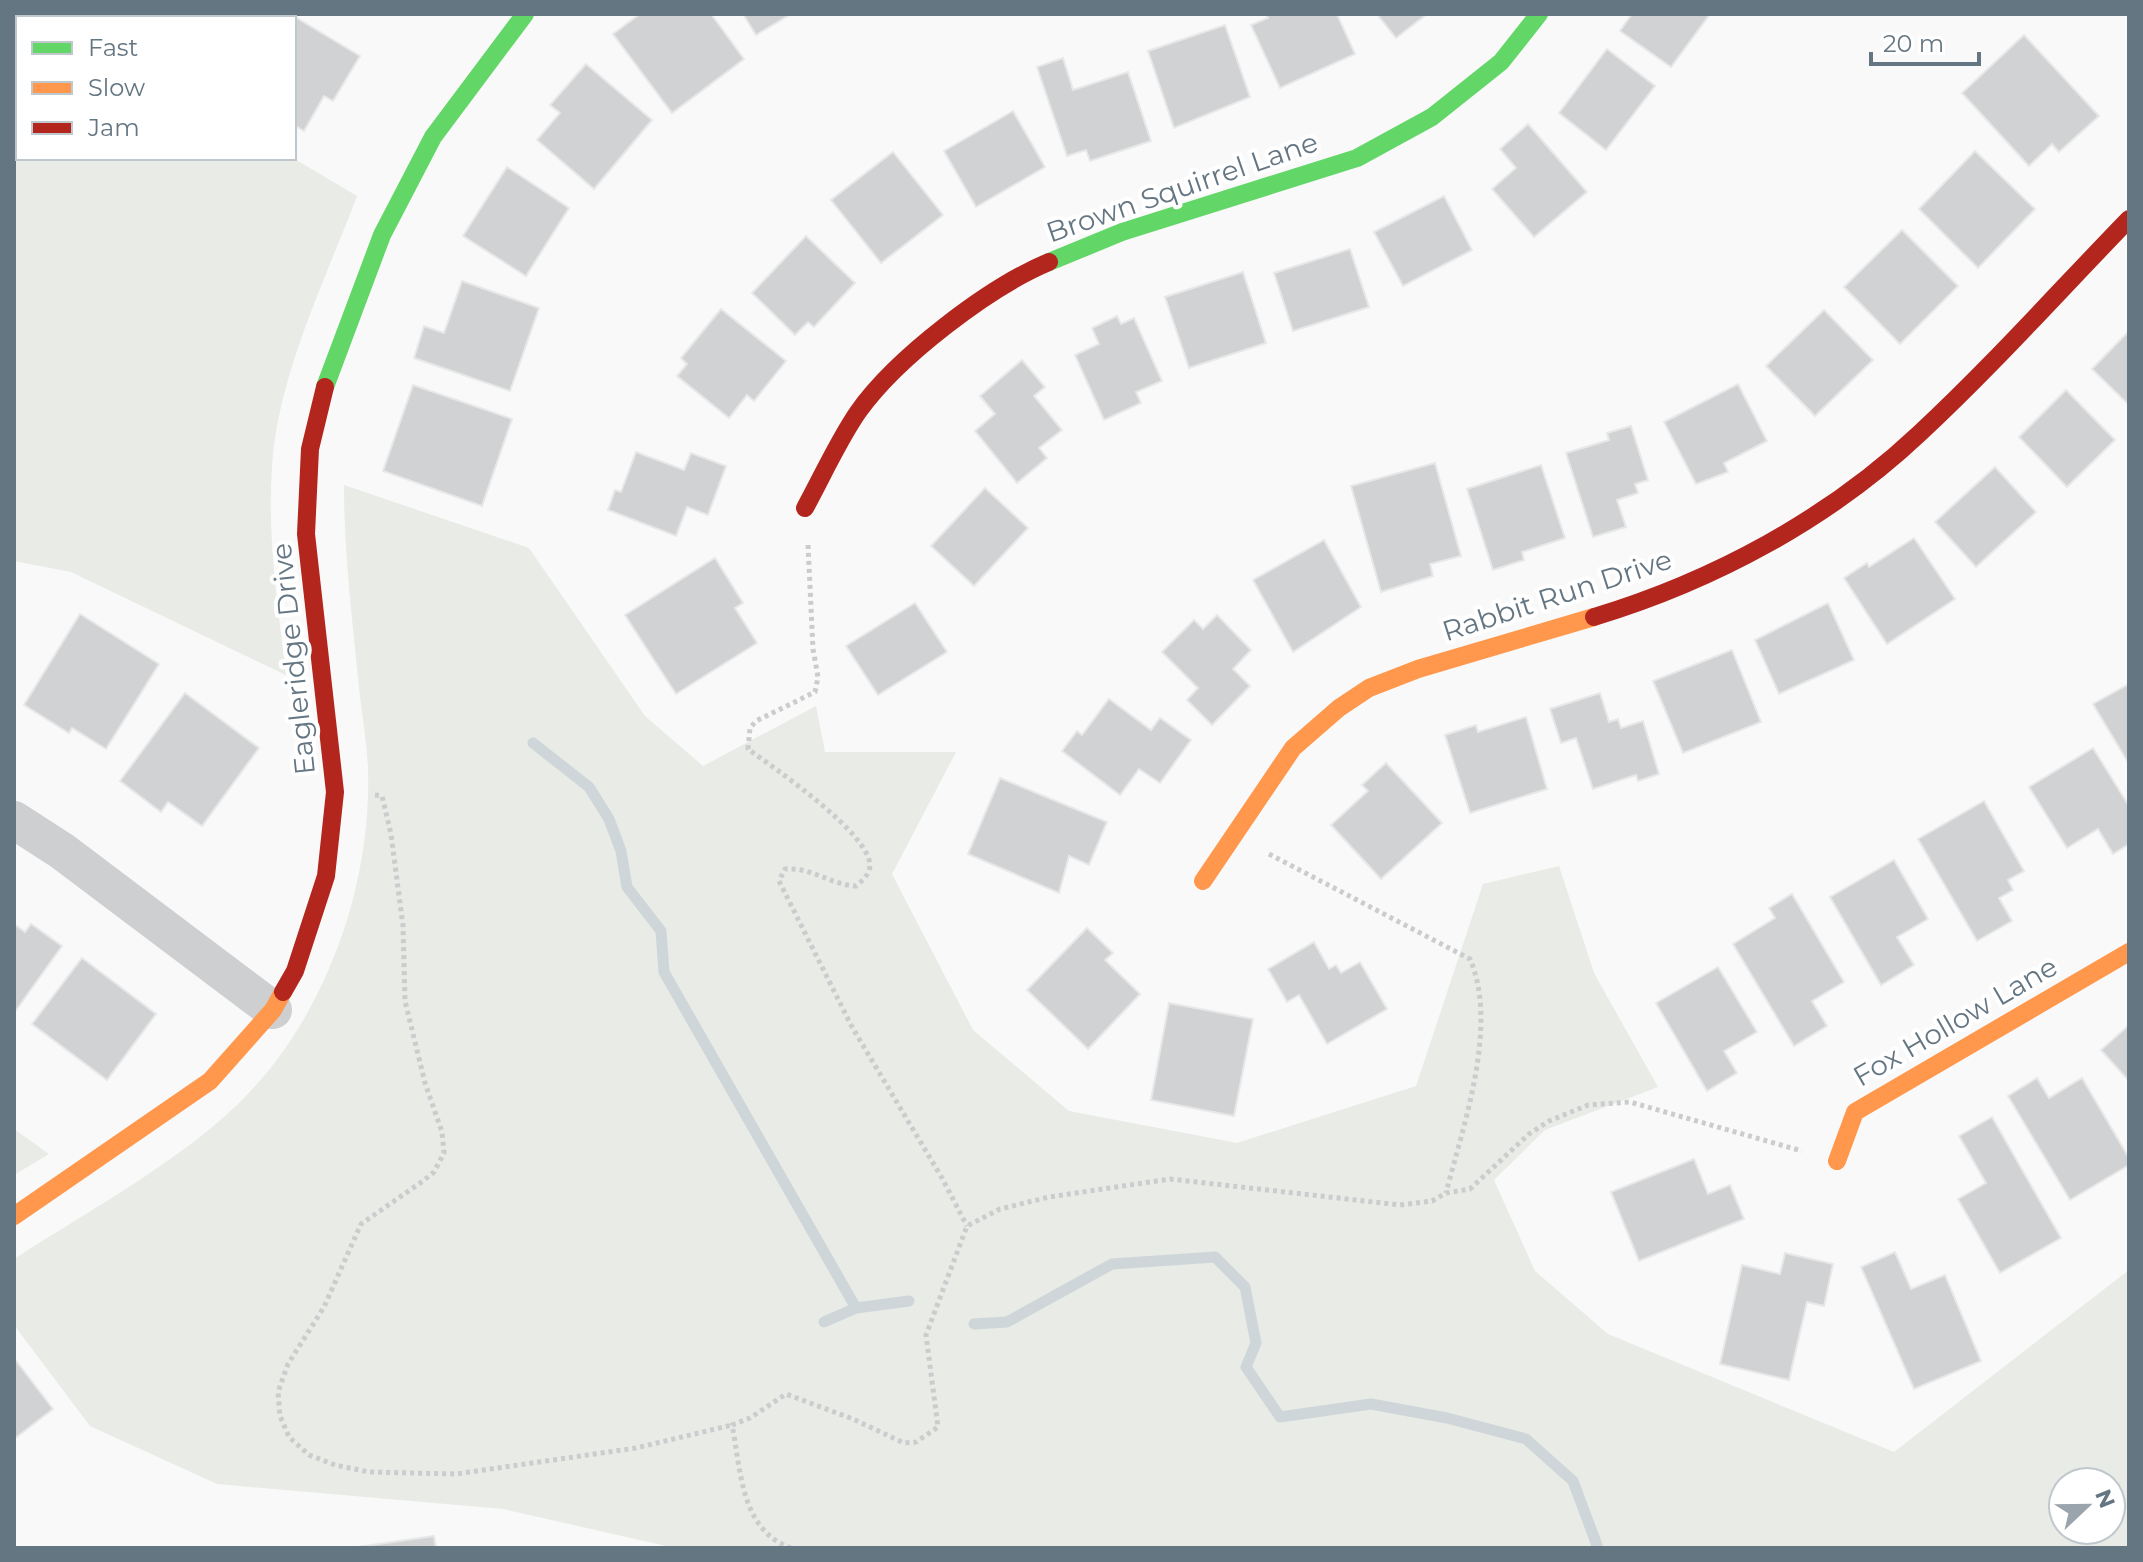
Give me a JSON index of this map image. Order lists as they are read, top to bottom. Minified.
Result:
{"streets":{"street":["Brown Squirrel Lane","Rabbit Run Drive","Eagleridge Drive","Fox Hollow Lane"]},"legend":["Fast","Slow","Jam"],"scale_bar":"20 m","north":"right"}
